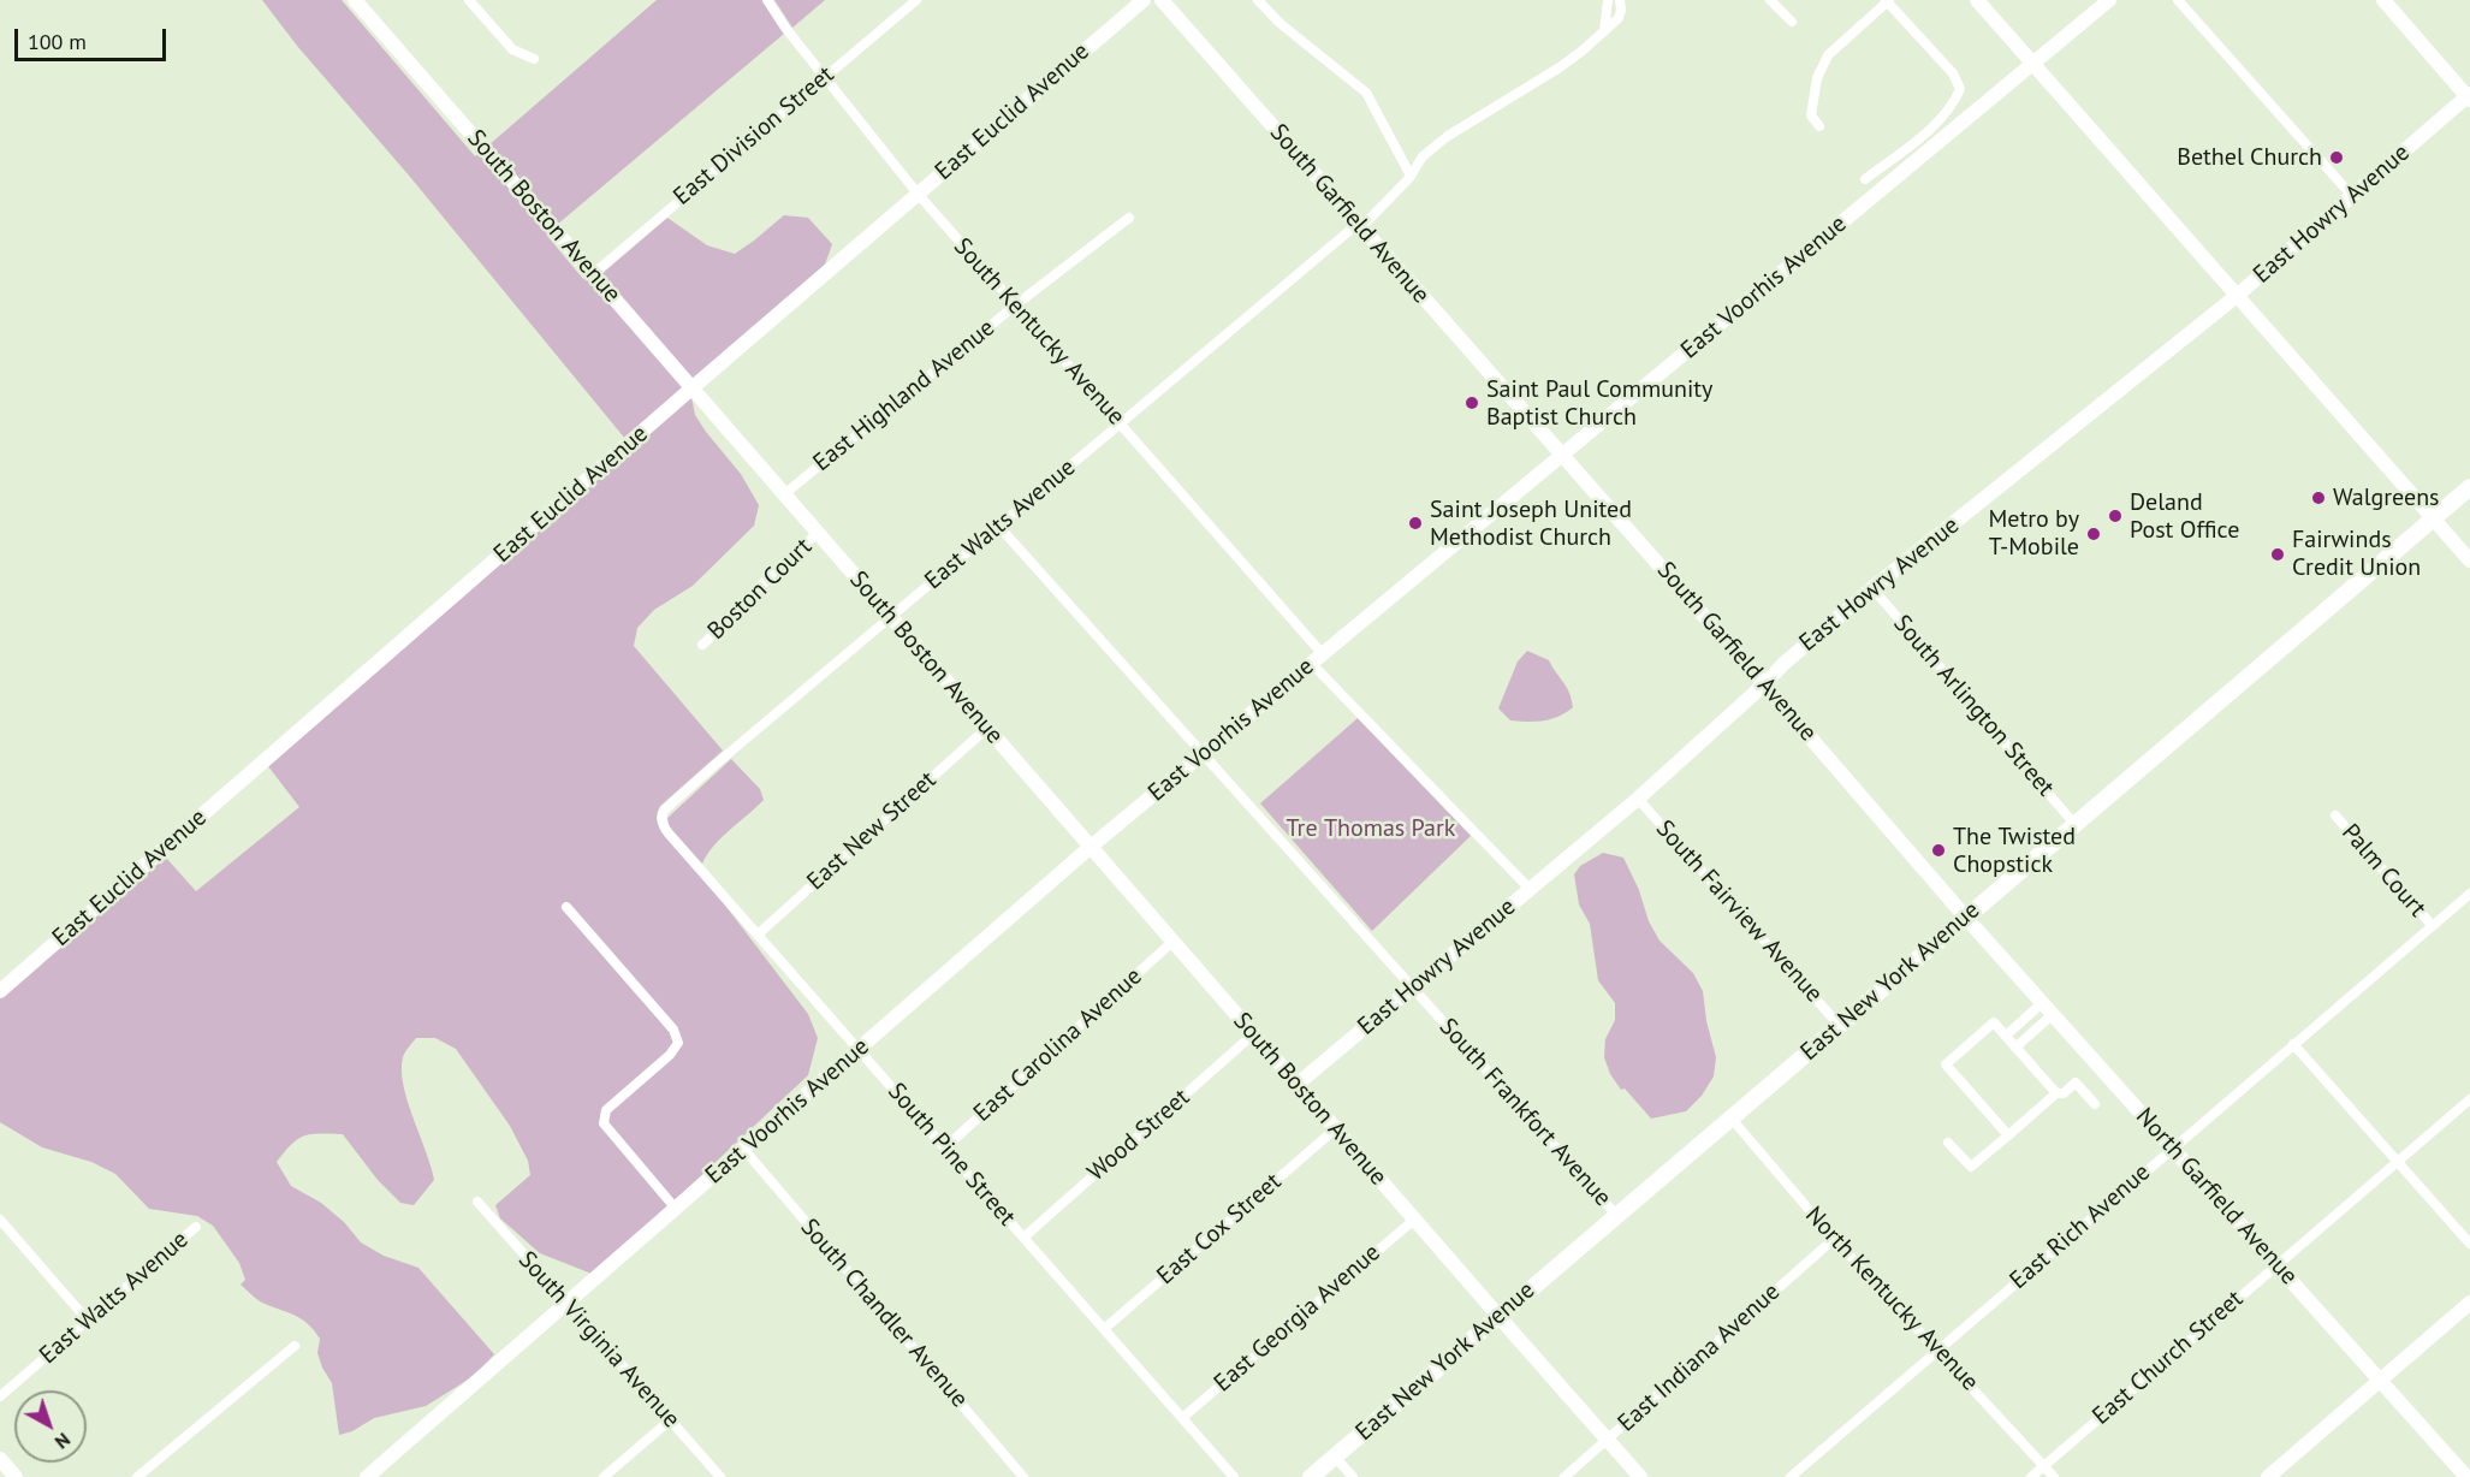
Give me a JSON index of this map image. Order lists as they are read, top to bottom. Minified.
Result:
{"streets":{"main road":["East New York Avenue"],"street":["East Euclid Avenue","East Division Street","South Garfield Avenue","East Howry Avenue","South Boston Avenue","East Voorhis Avenue","South Kentucky Avenue","East Highland Avenue","East Walts Avenue","Boston Court","South Arlington Street","East New Street","Palm Court","South Fairview Avenue","East Carolina Avenue","South Frankfort Avenue","Wood Street","South Pine Street","North Garfield Avenue","East Rich Avenue","East Cox Street","North Kentucky Avenue","South Chandler Avenue","East Georgia Avenue","South Virginia Avenue","East Indiana Avenue","East Church Street"]},"crossings":[["East Euclid Avenue","South Boston Avenue"],["East Euclid Avenue","South Kentucky Avenue"],["East Division Street","South Boston Avenue"],["East Division Street","South Kentucky Avenue"],["South Garfield Avenue","East Howry Avenue"],["South Garfield Avenue","East Voorhis Avenue"],["South Garfield Avenue","East Walts Avenue"],["South Garfield Avenue","East New York Avenue"],["South Garfield Avenue","North Garfield Avenue"],["East Howry Avenue","South Boston Avenue"],["East Howry Avenue","South Kentucky Avenue"],["East Howry Avenue","South Arlington Street"],["East Howry Avenue","South Fairview Avenue"],["East Howry Avenue","South Frankfort Avenue"],["South Boston Avenue","East Voorhis Avenue"],["South Boston Avenue","East Highland Avenue"],["South Boston Avenue","East Walts Avenue"],["South Boston Avenue","Boston Court"],["South Boston Avenue","East New Street"],["South Boston Avenue","East New York Avenue"],["South Boston Avenue","East Carolina Avenue"],["South Boston Avenue","Wood Street"],["South Boston Avenue","East Cox Street"],["South Boston Avenue","East Georgia Avenue"],["South Boston Avenue","East Indiana Avenue"],["East Voorhis Avenue","South Kentucky Avenue"],["East Voorhis Avenue","South Frankfort Avenue"],["East Voorhis Avenue","South Pine Street"],["East Voorhis Avenue","South Chandler Avenue"],["East Voorhis Avenue","South Virginia Avenue"],["South Kentucky Avenue","East Highland Avenue"],["South Kentucky Avenue","East Walts Avenue"],["East Walts Avenue","South Frankfort Avenue"],["East Walts Avenue","South Pine Street"],["South Arlington Street","East New York Avenue"],["East New Street","South Pine Street"],["Palm Court","East Rich Avenue"],["South Fairview Avenue","East New York Avenue"],["East New York Avenue","South Frankfort Avenue"],["East New York Avenue","North Garfield Avenue"],["East New York Avenue","North Kentucky Avenue"],["East Carolina Avenue","South Pine Street"],["Wood Street","South Pine Street"],["South Pine Street","East Cox Street"],["South Pine Street","East Georgia Avenue"],["North Garfield Avenue","East Rich Avenue"],["North Garfield Avenue","East Church Street"],["East Rich Avenue","North Kentucky Avenue"],["North Kentucky Avenue","East Indiana Avenue"],["North Kentucky Avenue","East Church Street"]],"parks":["Tre Thomas Park"],"places":["Bethel Church","Saint Paul Community Baptist Church","Walgreens","Deland Post Office","Saint Joseph United Methodist Church","Metro by T-Mobile","Fairwinds Credit Union","The Twisted Chopstick"],"scale_bar":"100 m","north":"bottom right"}
